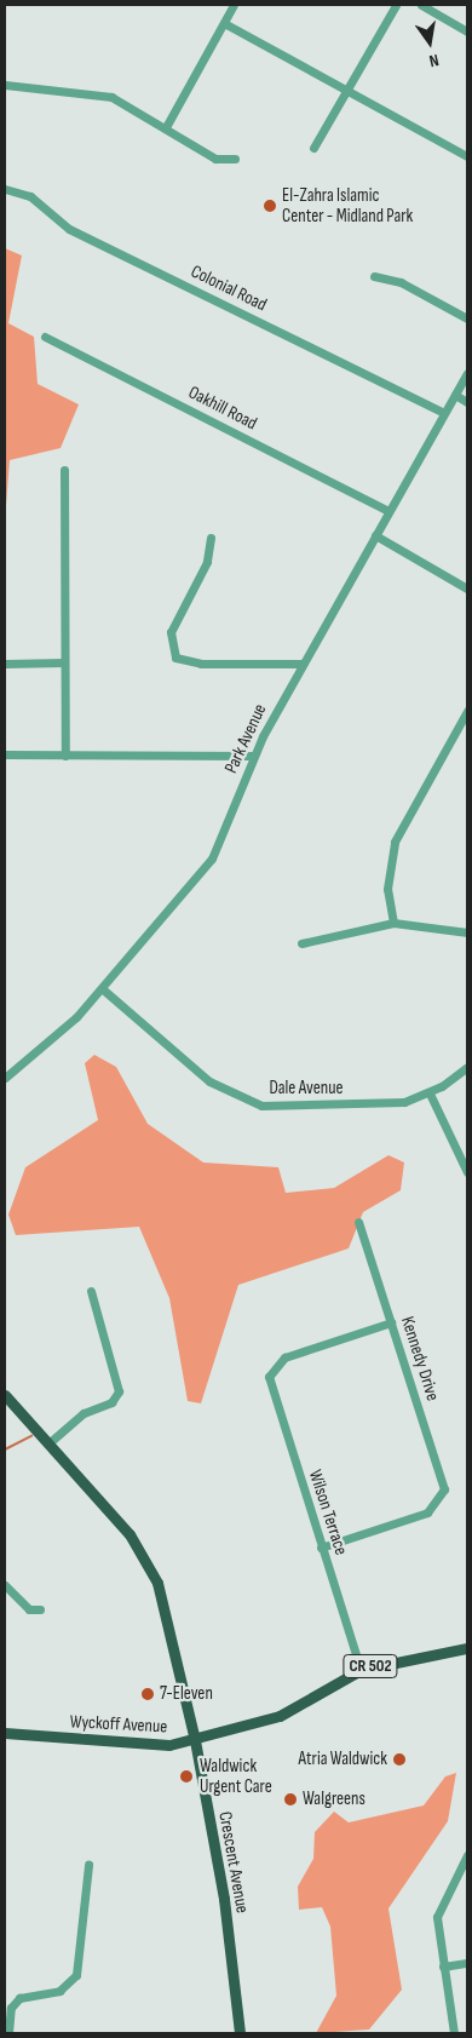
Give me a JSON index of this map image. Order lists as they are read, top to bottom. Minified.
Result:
{"streets":{"main road":["CR 502","Wyckoff Avenue","Crescent Avenue"],"street":["Colonial Road","Oakhill Road","Park Avenue","Dale Avenue","Kennedy Drive","Wilson Terrace"]},"crossings":[["Colonial Road","Park Avenue"],["Oakhill Road","Park Avenue"],["Park Avenue","Dale Avenue"],["Kennedy Drive","Wilson Terrace"],["Wilson Terrace","Wyckoff Avenue"],["Wyckoff Avenue","Crescent Avenue"]],"places":["El-Zahra Islamic Center - Midland Park","7-Eleven","Atria Waldwick","Waldwick Urgent Care","Walgreens"],"north":"bottom"}
